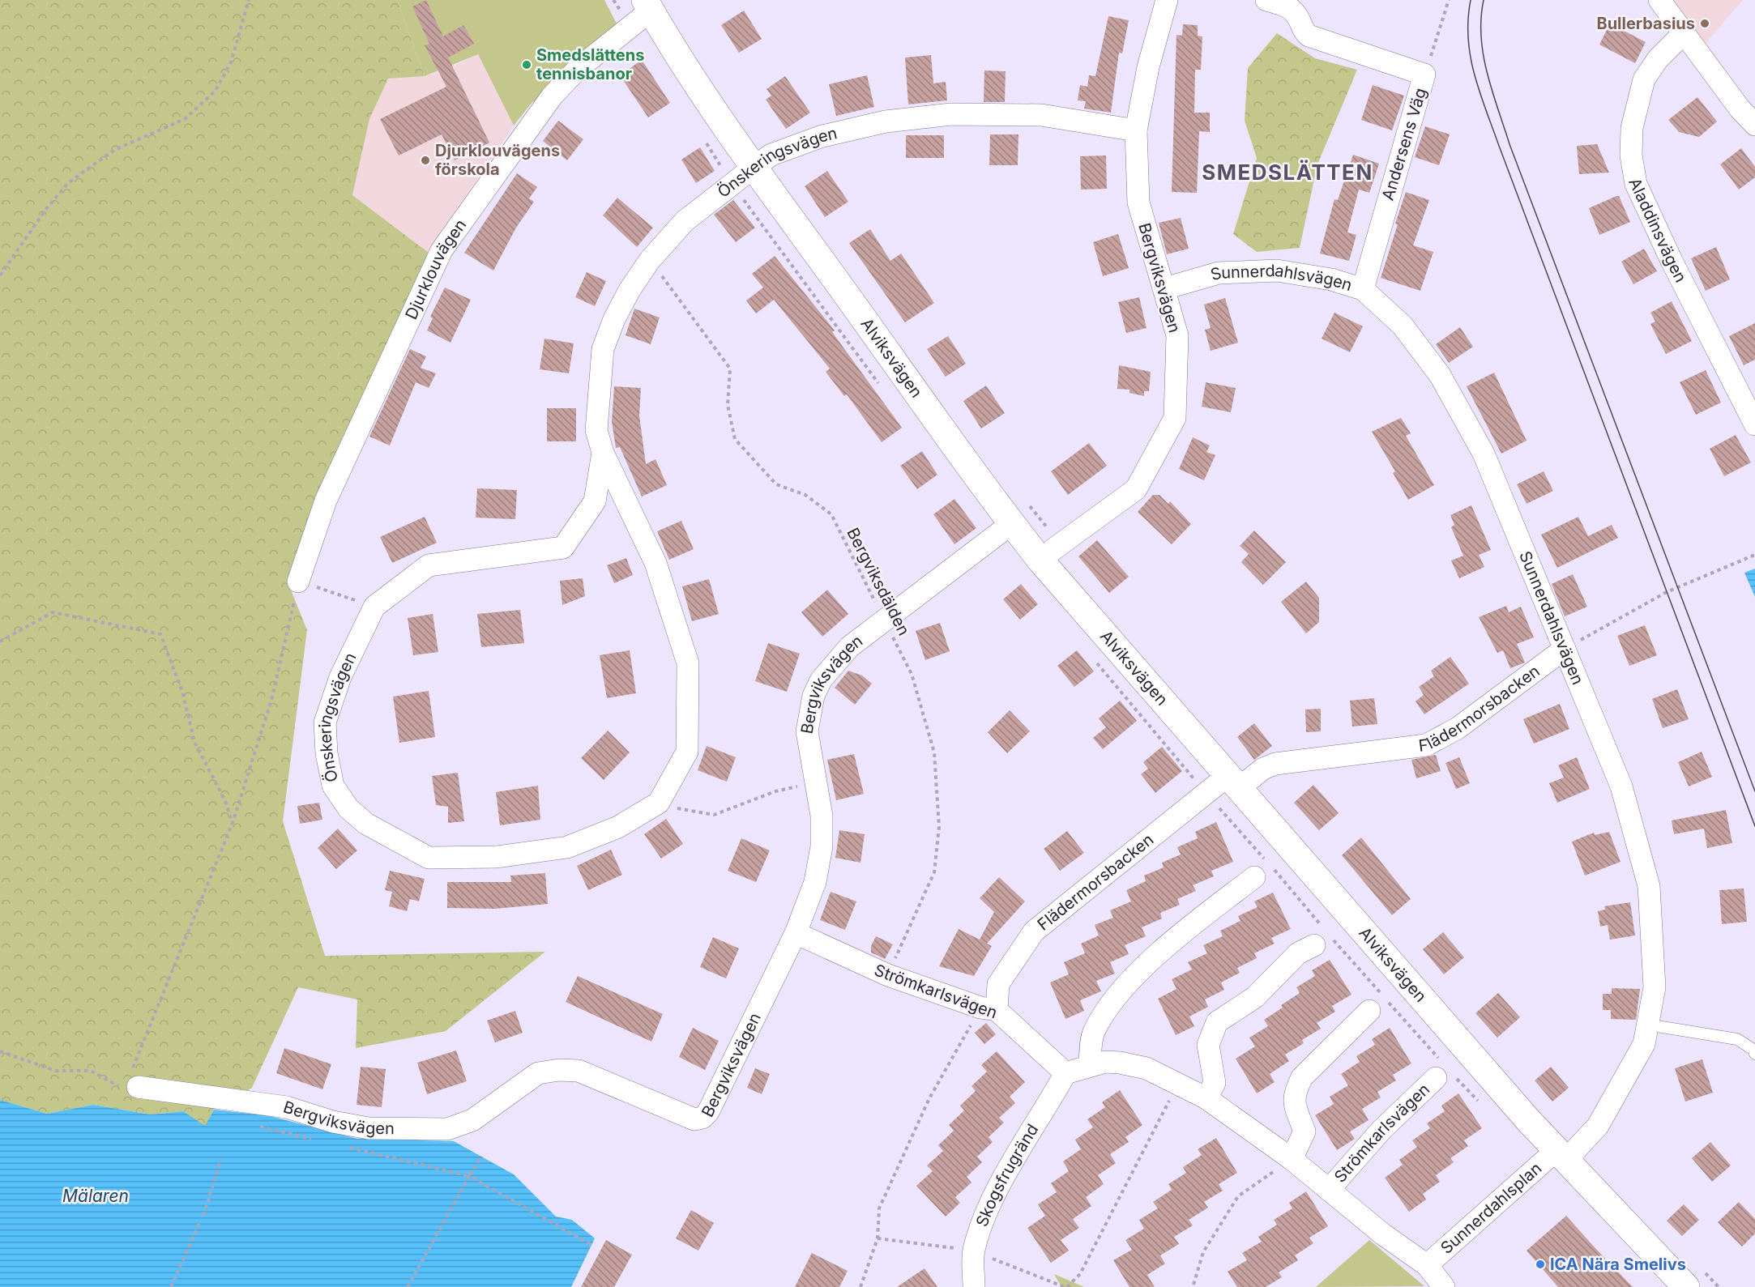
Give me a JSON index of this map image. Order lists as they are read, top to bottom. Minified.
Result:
{"streets":{"street":["Andersens Väg","Önskeringsvägen","Aladdinsvägen","Djurklouvägen","Bergviksvägen","Sunnerdahlsvägen","Alviksvägen","Flädermorsbacken","Strömkarlsvägen","Skogsfrugränd","Sunnerdahlsplan"],"path":["Bergviksdälden"]},"crossings":[["Andersens Väg","Sunnerdahlsvägen"],["Önskeringsvägen","Bergviksvägen"],["Önskeringsvägen","Alviksvägen"],["Önskeringsvägen","Bergviksdälden"],["Djurklouvägen","Alviksvägen"],["Bergviksvägen","Sunnerdahlsvägen"],["Bergviksvägen","Alviksvägen"],["Bergviksvägen","Bergviksdälden"],["Bergviksvägen","Strömkarlsvägen"],["Sunnerdahlsvägen","Alviksvägen"],["Sunnerdahlsvägen","Flädermorsbacken"],["Sunnerdahlsvägen","Sunnerdahlsplan"],["Alviksvägen","Flädermorsbacken"],["Alviksvägen","Sunnerdahlsplan"],["Bergviksdälden","Strömkarlsvägen"],["Flädermorsbacken","Strömkarlsvägen"],["Strömkarlsvägen","Skogsfrugränd"],["Strömkarlsvägen","Sunnerdahlsplan"]],"districts":["SMEDSLÄTTEN"],"water":["Mälaren"],"places":["Bullerbasius","Smedslättens tennisbanor","Djurklouvägens förskola","ICA Nära Smelivs"]}
